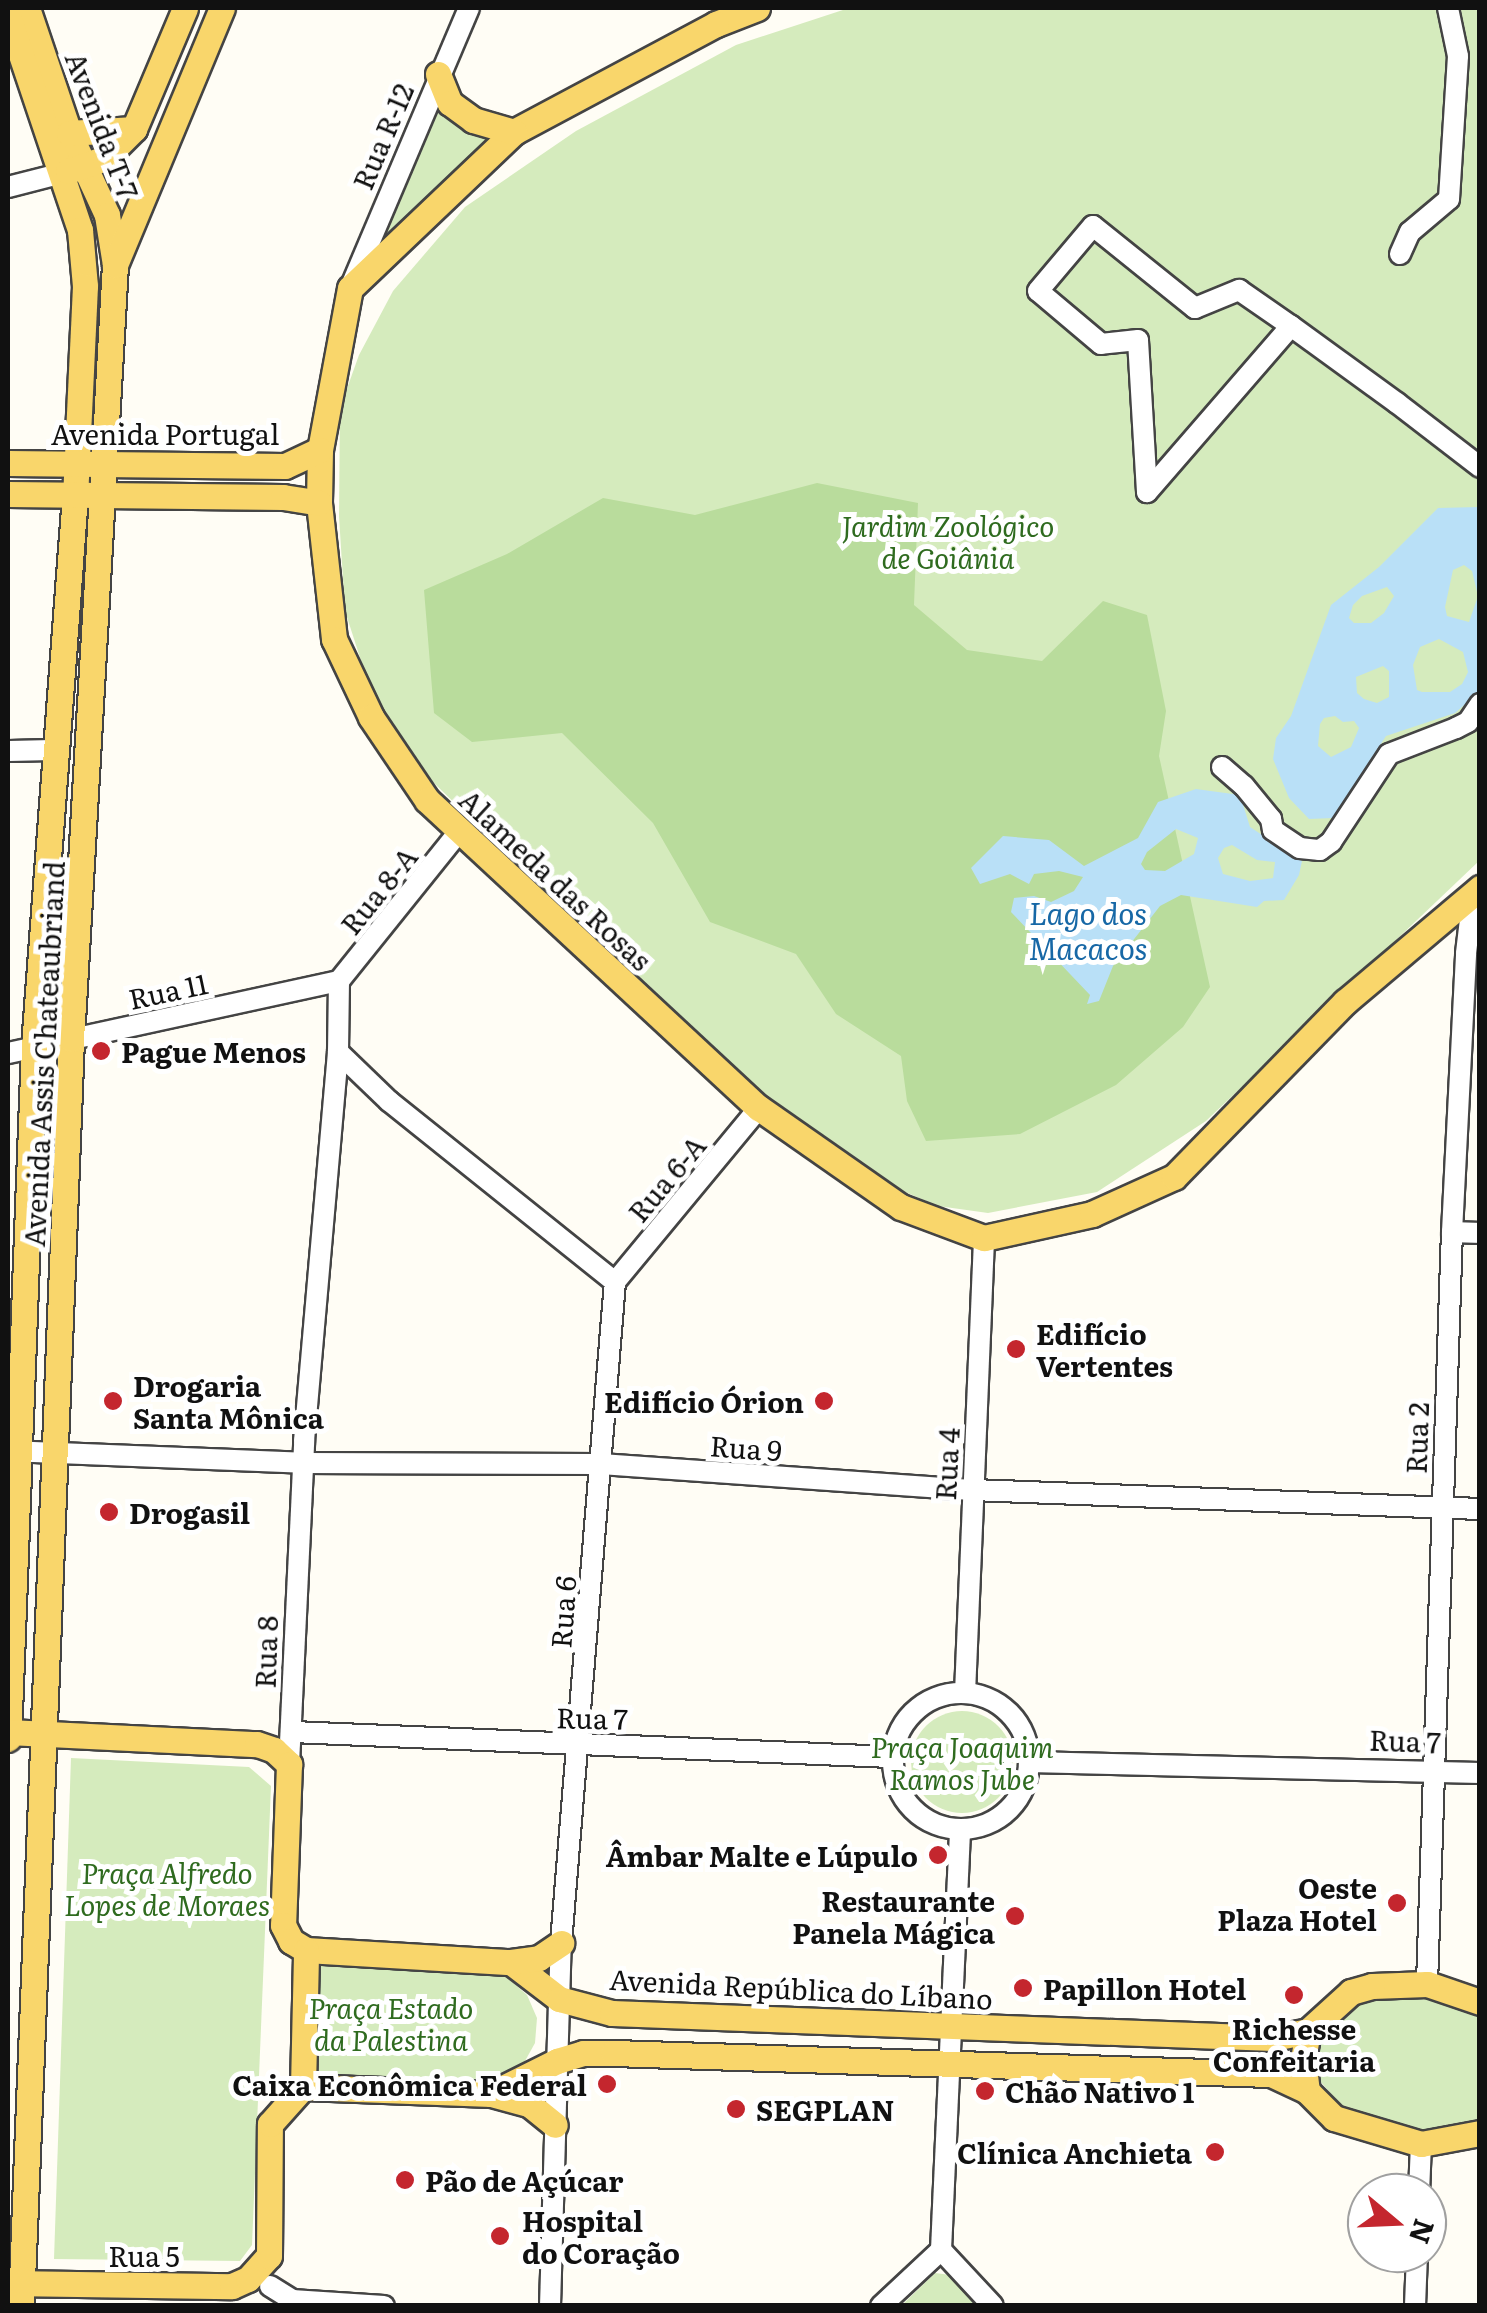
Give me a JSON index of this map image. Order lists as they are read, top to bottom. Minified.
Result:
{"streets":{"main road":["Avenida T-7","Avenida Portugal","Alameda das Rosas","Avenida Assis Chateaubriand","Rua 8","Avenida República do Líbano","Rua 5"],"street":["Rua R-12","Rua 8-A","Rua 11","Rua 6-A","Rua 2","Rua 9","Rua 4","Rua 6","Rua 7"]},"crossings":[["Avenida T-7","Avenida Assis Chateaubriand"],["Rua R-12","Alameda das Rosas"],["Avenida Portugal","Alameda das Rosas"],["Avenida Portugal","Avenida Assis Chateaubriand"],["Alameda das Rosas","Rua 8-A"],["Alameda das Rosas","Rua 6-A"],["Alameda das Rosas","Rua 4"],["Rua 8-A","Rua 11"],["Rua 8-A","Rua 8"],["Rua 11","Avenida Assis Chateaubriand"],["Rua 11","Rua 8"],["Avenida Assis Chateaubriand","Rua 9"],["Avenida Assis Chateaubriand","Rua 5"],["Rua 6-A","Rua 6"],["Rua 2","Rua 9"],["Rua 2","Rua 7"],["Rua 9","Rua 4"],["Rua 9","Rua 6"],["Rua 9","Rua 8"],["Rua 4","Rua 7"],["Rua 6","Rua 7"],["Rua 6","Avenida República do Líbano"],["Rua 8","Rua 7"]],"water":["Lago dos Macacos"],"parks":["Jardim Zoológico de Goiânia","Praça Joaquim Ramos Jube","Praça Alfredo Lopes de Moraes","Praça Estado da Palestina"],"places":["Pague Menos","Edifício Vertentes","Drogaria Santa Mônica","Edifício Órion","Drogasil","Âmbar Malte e Lúpulo","Oeste Plaza Hotel","Restaurante Panela Mágica","Papillon Hotel","Richesse Confeitaria","Caixa Econômica Federal","Chão Nativo 1","SEGPLAN","Clínica Anchieta","Pão de Açúcar","Hospital do Coração"],"north":"right"}
